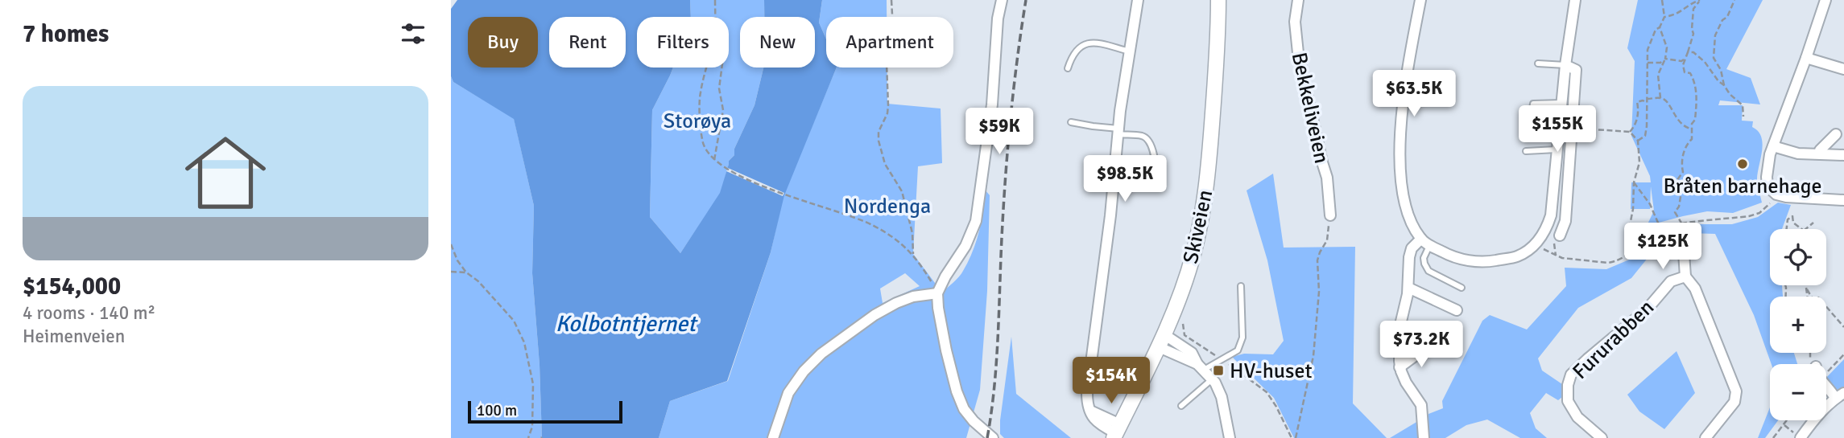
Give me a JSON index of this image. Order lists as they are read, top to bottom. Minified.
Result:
{"streets":{"main road":["Skiveien"],"street":["Bekkeliveien","Fururabben"]},"water":["Kolbotntjernet"],"parks":["Storøya","Nordenga"],"places":{"other":["Bråten barnehage"],"transit":["HV-huset"]},"scale_bar":"100 m","page":{"heading":"7 homes","chip":["Buy","Rent","Filters","New","Apartment"],"list":[{"name":"$154,000","note":"4 rooms · 140 m² · Heimenveien"}],"price":["$63.5K","$155K","$59K","$98.5K","$125K","$73.2K","$154K"],"map_buttons":["+","−"],"scale":"100 m"}}
